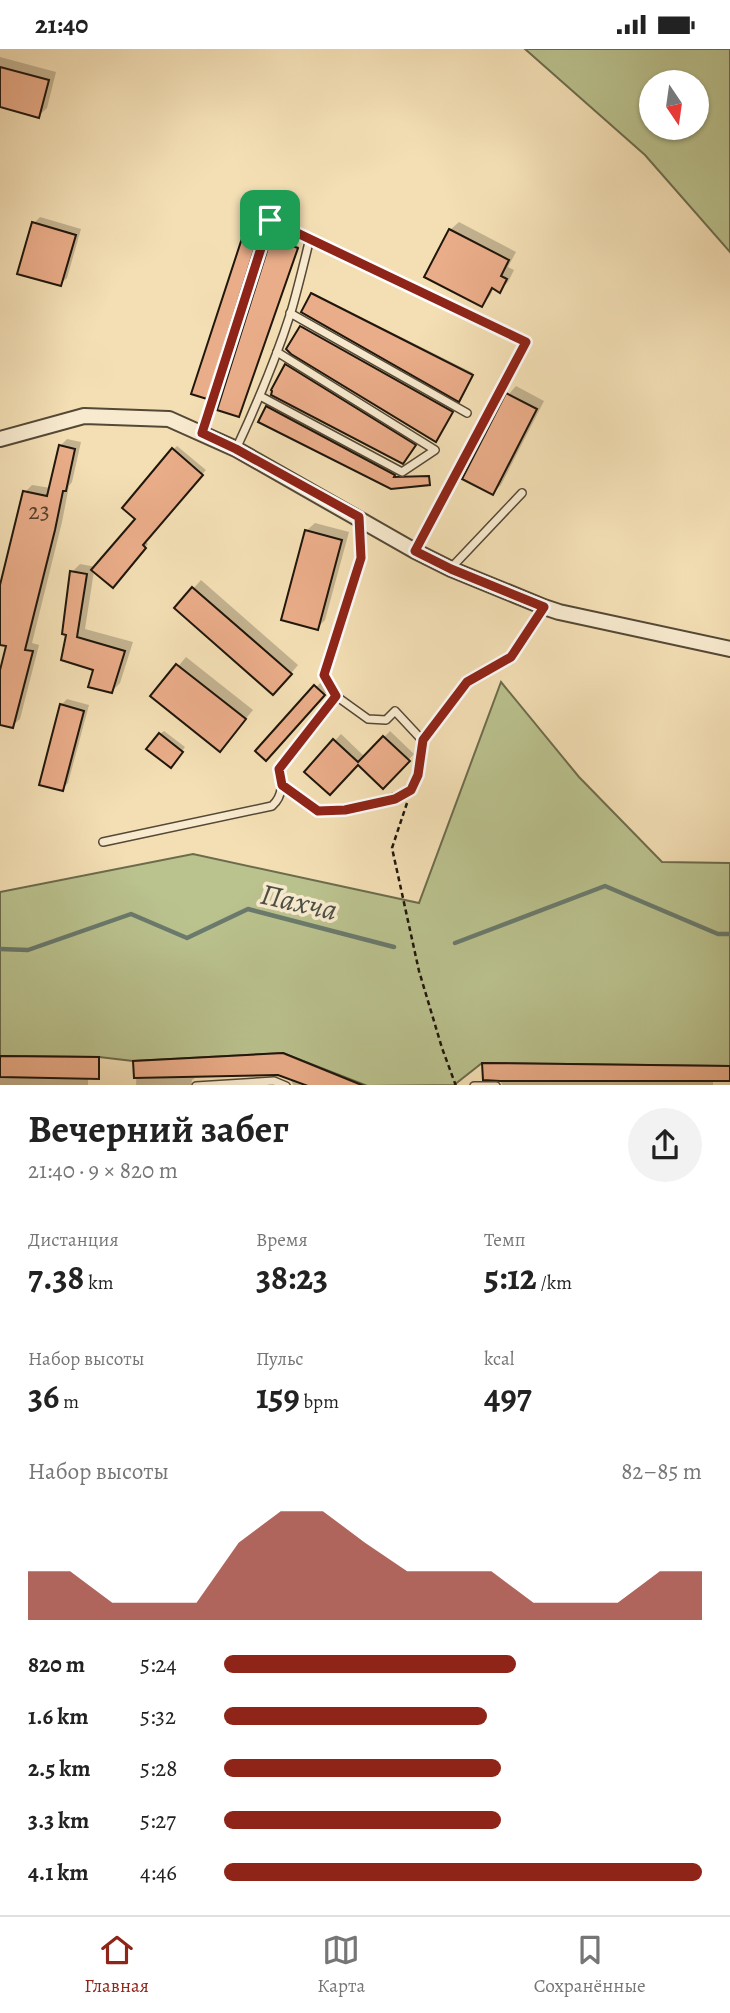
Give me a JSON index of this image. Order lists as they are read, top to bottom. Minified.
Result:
{"water":["Пахча"],"house_numbers":["23"],"north":"bottom","page":{"status":"21:40","heading":["Вечерний забег","21:40 · 9 × 820 m"],"stats":[["Дистанция","7.38 km"],["Время","38:23"],["Темп","5:12 /km"],["Набор высоты","36 m"],["Пульс","159 bpm"],["kcal","497"]],"chart":["Набор высоты","82–85 m"],"list":[{"name":"820 m","note":"5:24"},{"name":"1.6 km","note":"5:32"},{"name":"2.5 km","note":"5:28"},{"name":"3.3 km","note":"5:27"},{"name":"4.1 km","note":"4:46"}],"tabs":["Главная","Карта","Сохранённые"]}}
